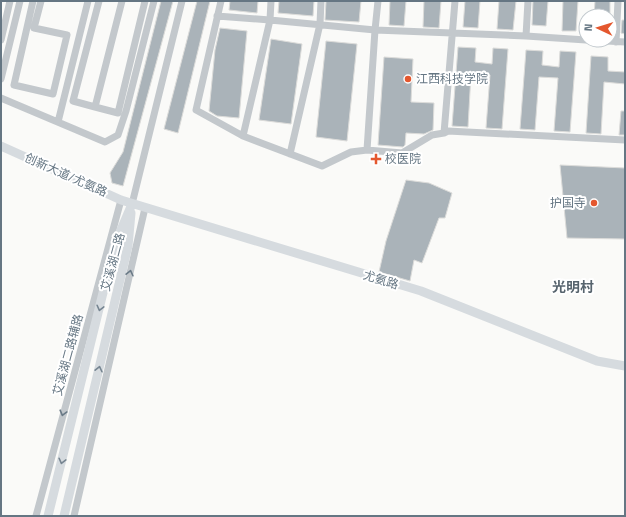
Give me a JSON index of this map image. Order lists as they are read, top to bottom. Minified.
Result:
{"streets":{"main road":["创新大道/尤氨路","艾溪湖二路","尤氨路"],"street":["艾溪湖二路辅路"]},"crossings":[["创新大道/尤氨路","艾溪湖二路"],["创新大道/尤氨路","尤氨路"],["创新大道/尤氨路","艾溪湖二路辅路"],["艾溪湖二路","尤氨路"]],"districts":["光明村"],"places":{"other":["江西科技学院","护国寺"],"health":["校医院"]},"north":"left"}
